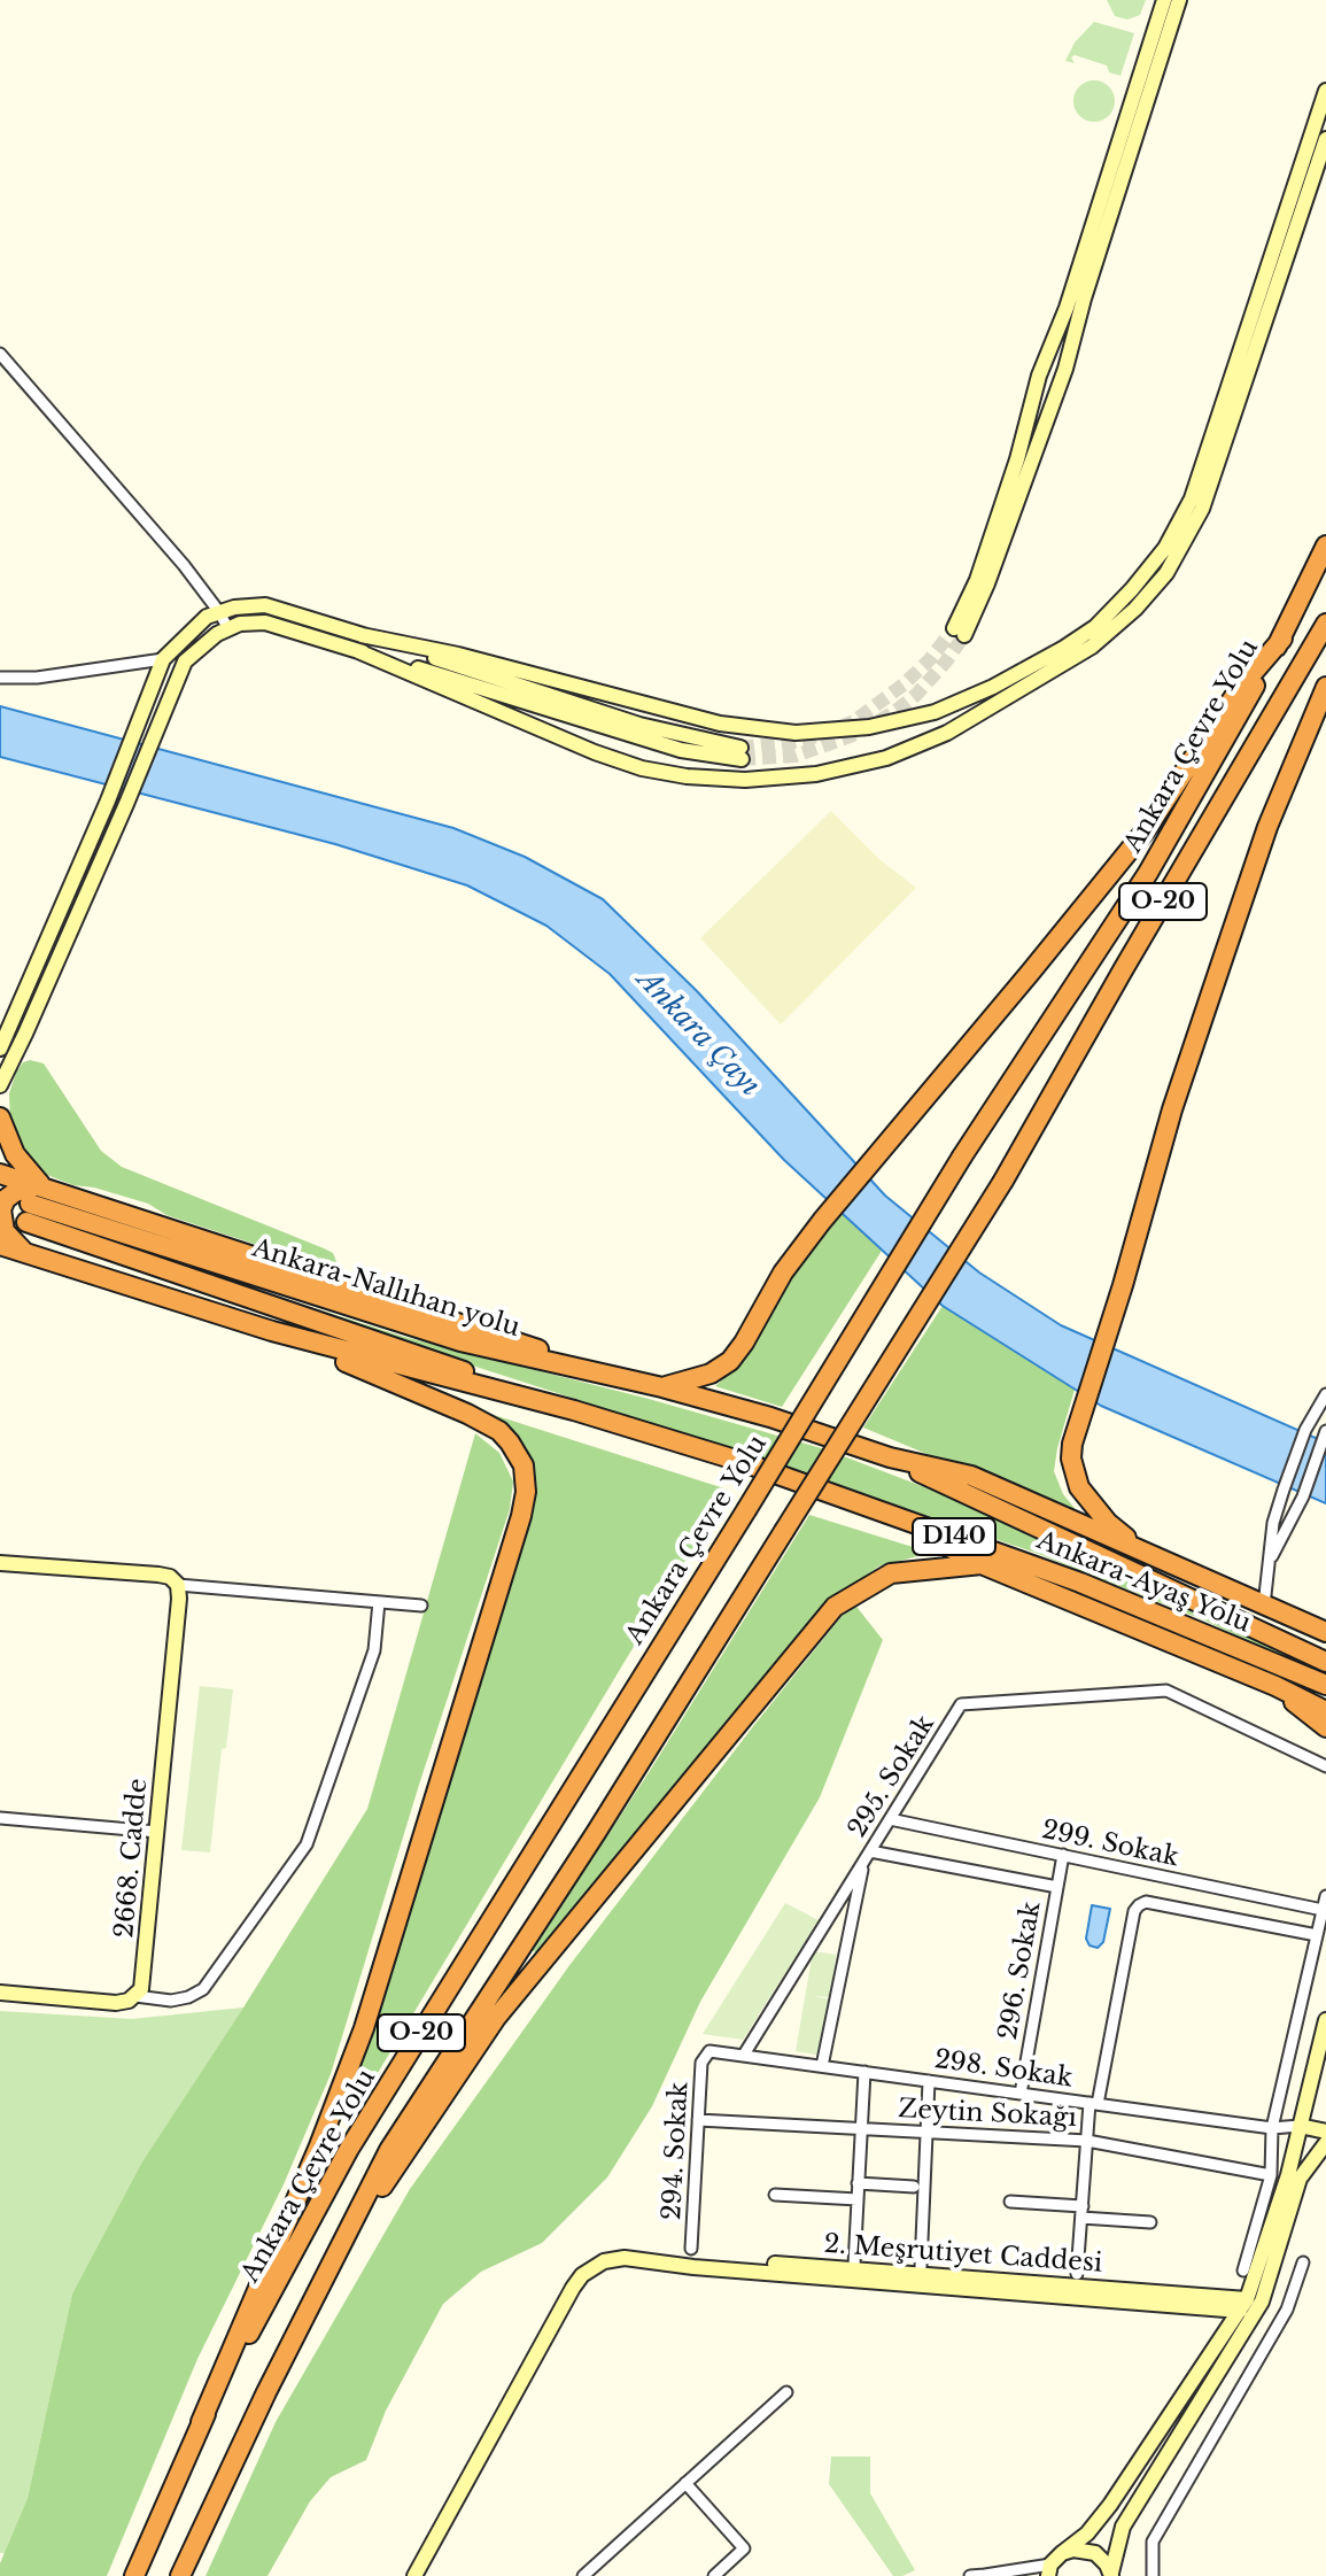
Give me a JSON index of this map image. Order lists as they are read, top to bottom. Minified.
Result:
{"streets":{"highway":["Ankara Çevre Yolu","O-20","Ankara-Nallıhan yolu","D140","Ankara-Ayaş Yolu"],"main road":["2668. Cadde","2. Meşrutiyet Caddesi"],"street":["295. Sokak","299. Sokak","296. Sokak","298. Sokak","Zeytin Sokağı","294. Sokak"]},"crossings":[["Ankara-Nallıhan yolu","Ankara-Ayaş Yolu"],["295. Sokak","299. Sokak"],["295. Sokak","298. Sokak"],["299. Sokak","296. Sokak"],["296. Sokak","298. Sokak"],["298. Sokak","294. Sokak"],["Zeytin Sokağı","294. Sokak"]],"water":["Ankara Çayı"]}
